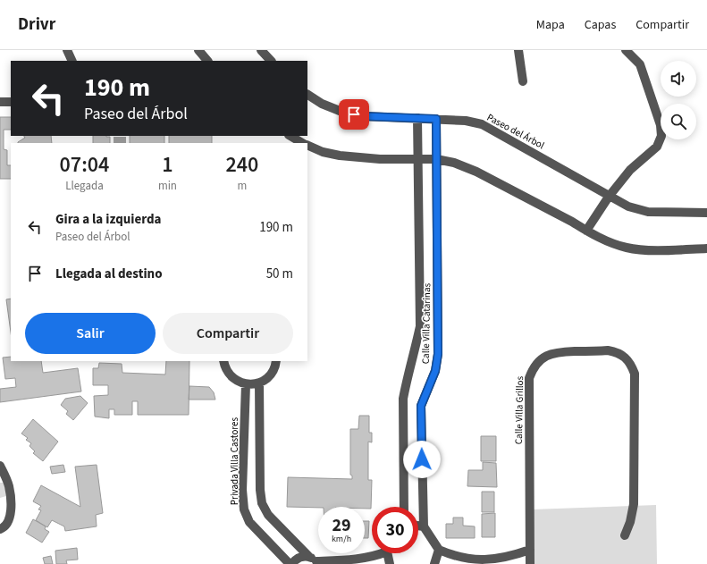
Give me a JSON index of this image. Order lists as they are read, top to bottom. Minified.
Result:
{"streets":{"street":["Paseo del Árbol","Calle Villa Catarinas","Calle Villa Grillos","Privada Villa Castores"]},"crossings":[["Paseo del Árbol","Calle Villa Catarinas"]],"page":{"header":"Drivr","nav":["Mapa","Capas","Compartir"],"turn":["190 m","Paseo del Árbol"],"eta":["07:04","Llegada","1","min","240","m"],"list":[{"name":"Gira a la izquierda","note":"Paseo del Árbol","value":"190 m"},{"name":"Llegada al destino","value":"50 m"}],"buttons":["Salir","Compartir"],"speed":"29 km/h","limit":"30"}}
